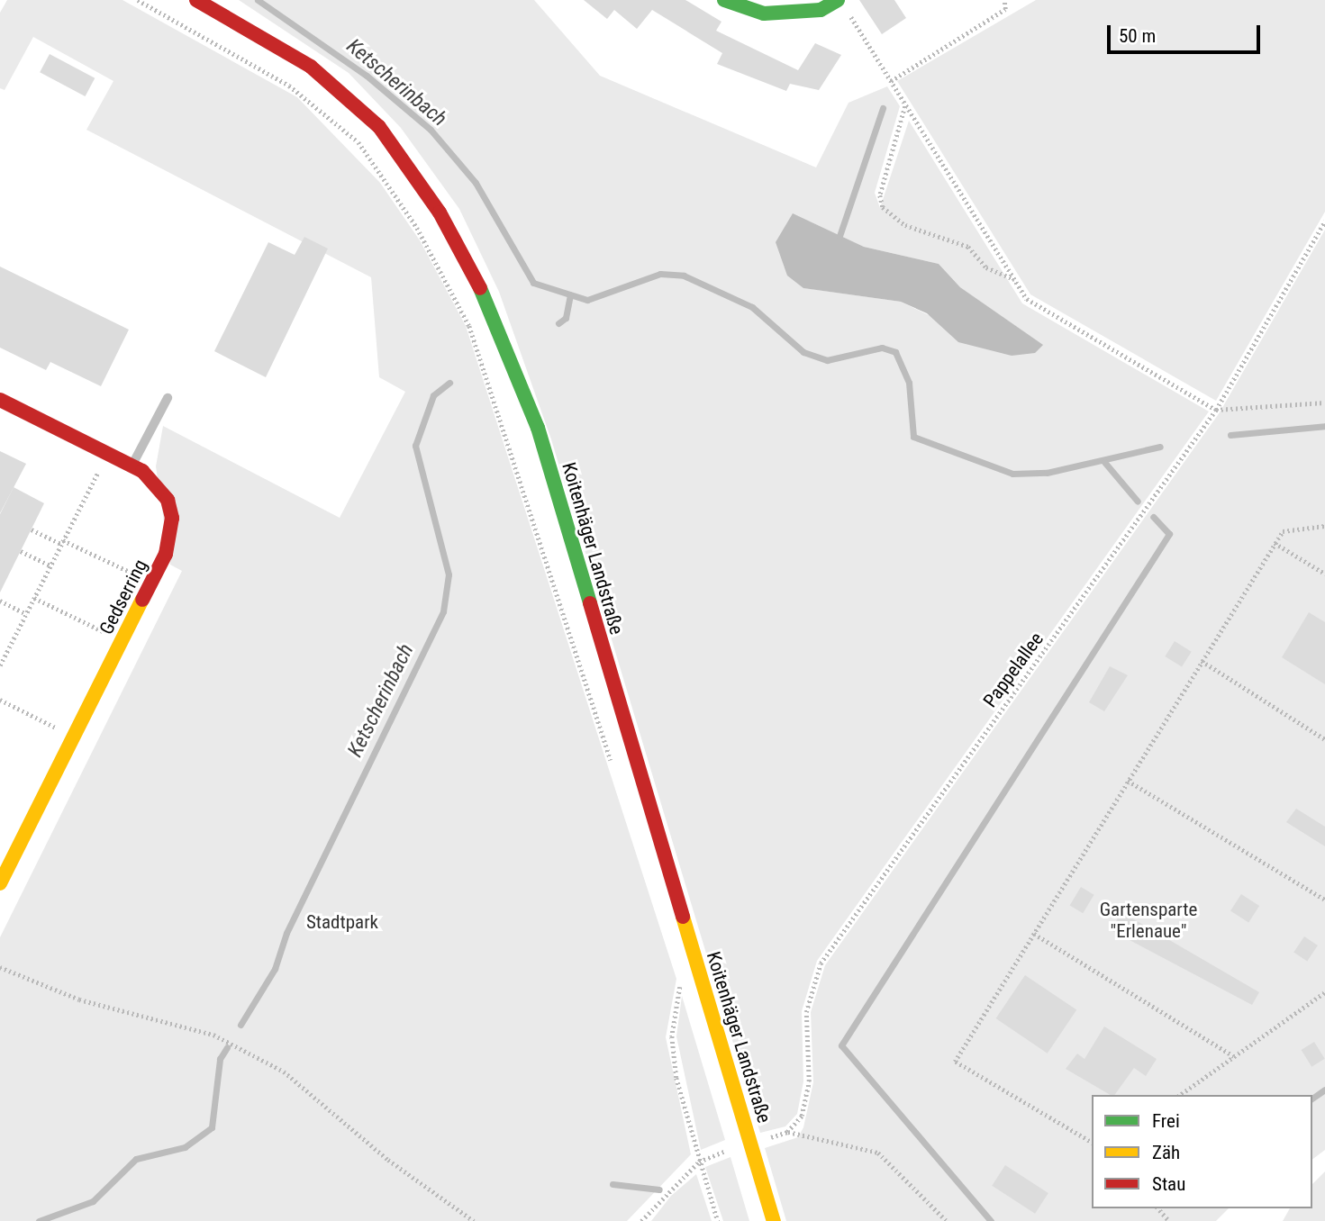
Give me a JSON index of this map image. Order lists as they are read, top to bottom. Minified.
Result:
{"streets":{"main road":["Koitenhäger Landstraße","Gedserring"],"path":["Pappelallee"]},"water":["Ketscherinbach"],"parks":["Gartensparte \"Erlenaue\"","Stadtpark"],"legend":["Frei","Zäh","Stau"],"scale_bar":"50 m"}
